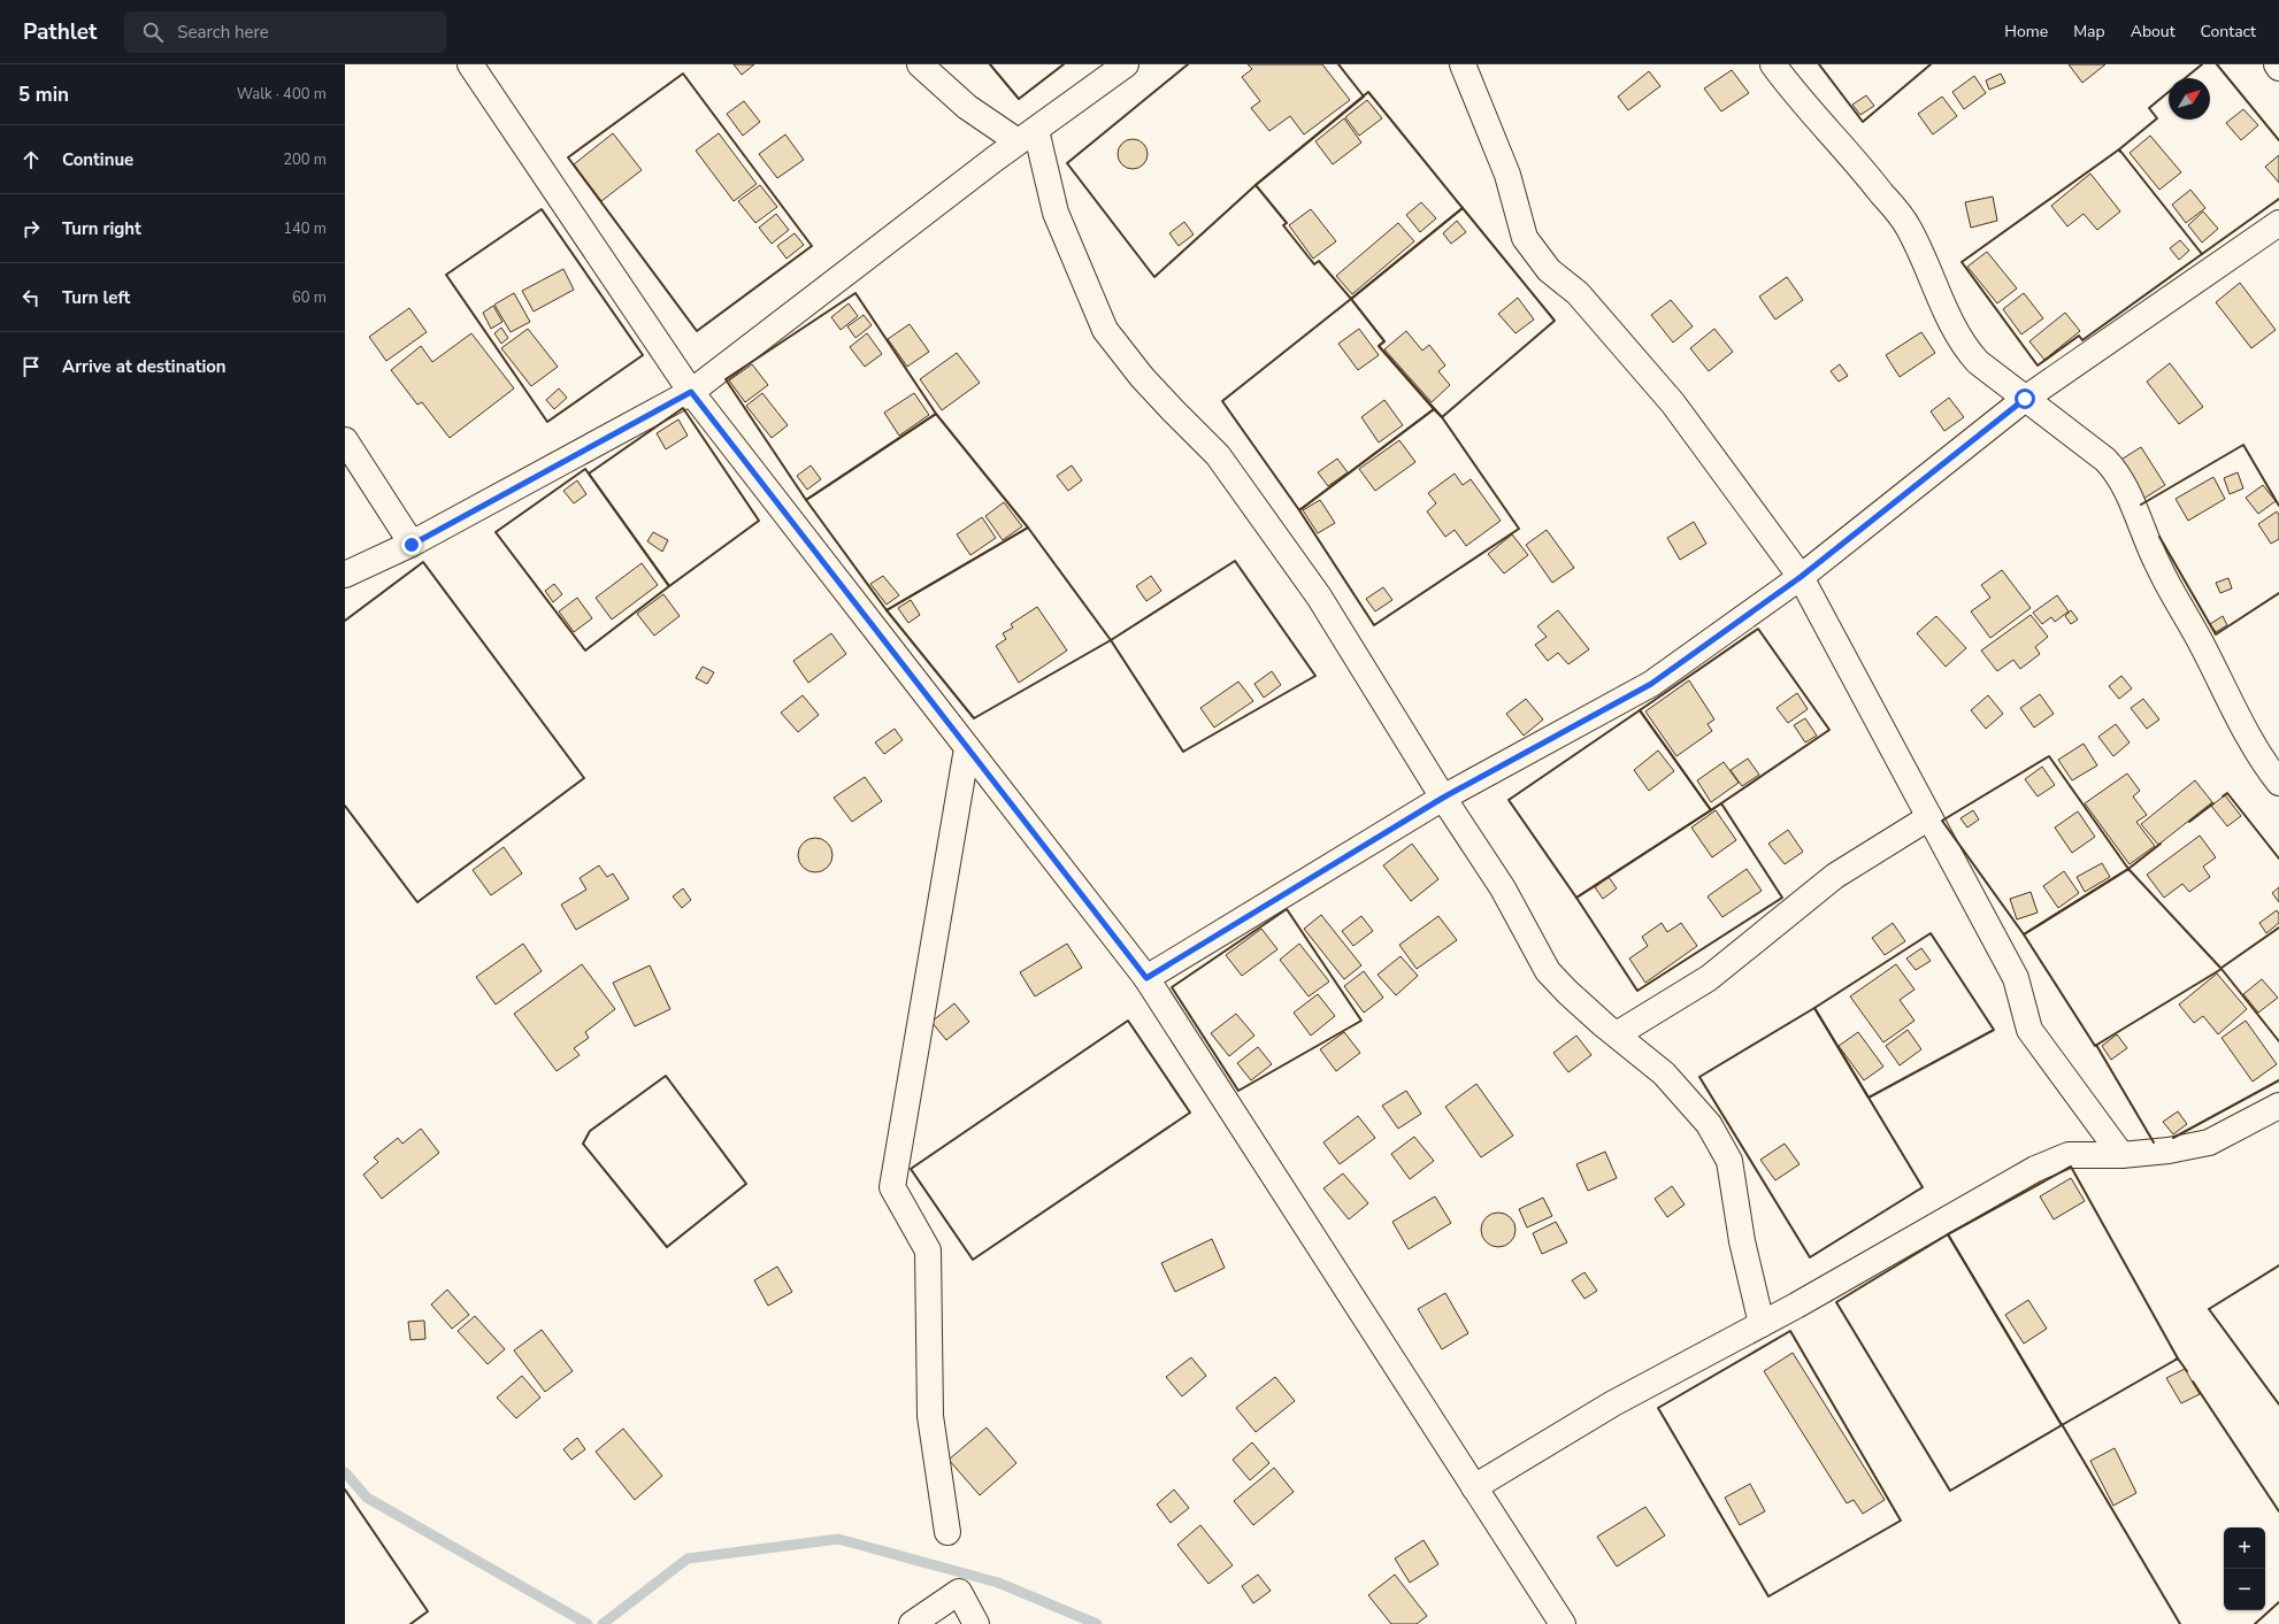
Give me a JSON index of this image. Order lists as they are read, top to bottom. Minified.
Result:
{"north":"top right","page":{"header":"Pathlet","search":"Search here","nav":["Home","Map","About","Contact"],"heading":["5 min","Walk · 400 m"],"list":[["Continue","200 m"],["Turn right","140 m"],["Turn left","60 m"],"Arrive at destination"],"map_buttons":["+","−"]}}
